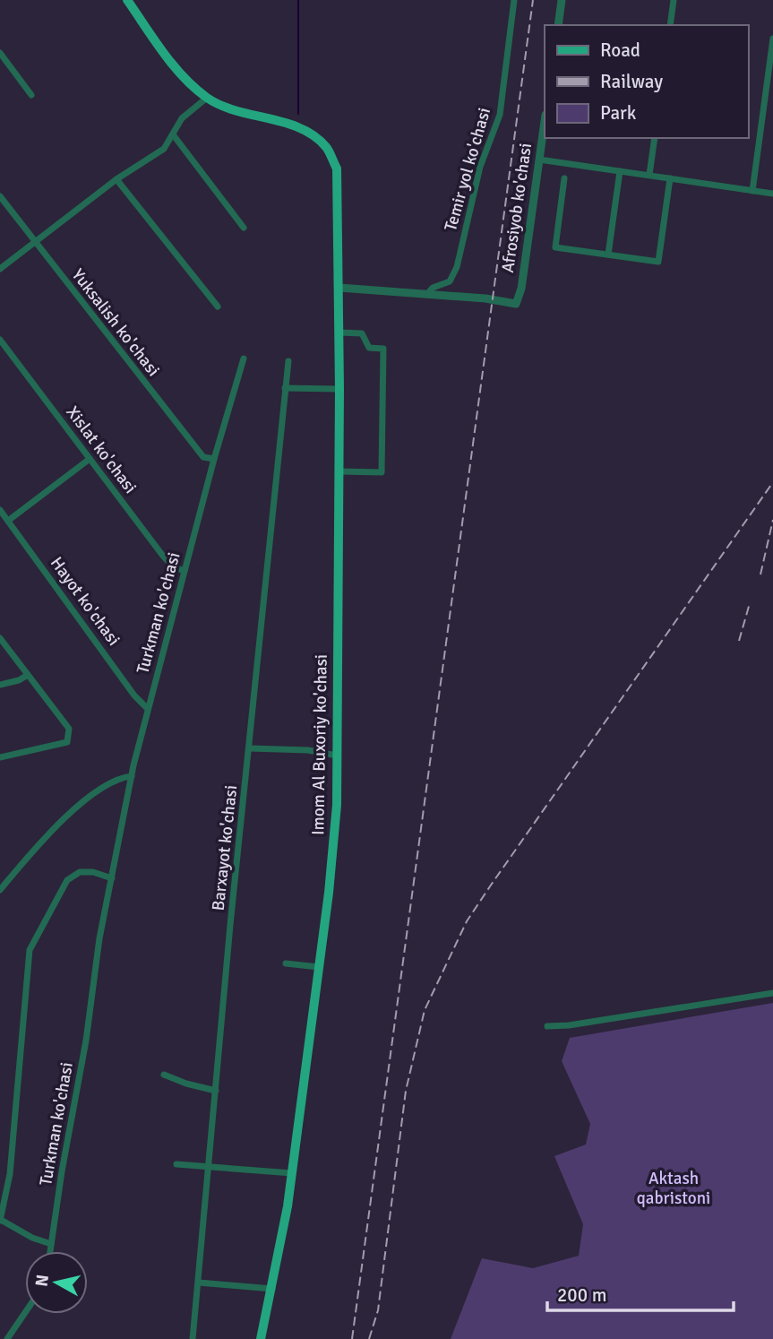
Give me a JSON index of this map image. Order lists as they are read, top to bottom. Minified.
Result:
{"streets":{"main road":["Imom Al Buxoriy ko'chasi"],"street":["Temir yol ko'chasi","Afrosiyob ko'chasi","Yuksalish ko'chasi","Xislat ko'chasi","Hayot ko'chasi","Turkman ko'chasi","Barxayot ko'chasi"]},"crossings":[["Temir yol ko'chasi","Afrosiyob ko'chasi"],["Yuksalish ko'chasi","Turkman ko'chasi"],["Xislat ko'chasi","Turkman ko'chasi"],["Hayot ko'chasi","Turkman ko'chasi"]],"parks":["Aktash qabristoni"],"legend":["Road","Railway","Park"],"scale_bar":"200 m","north":"left"}
